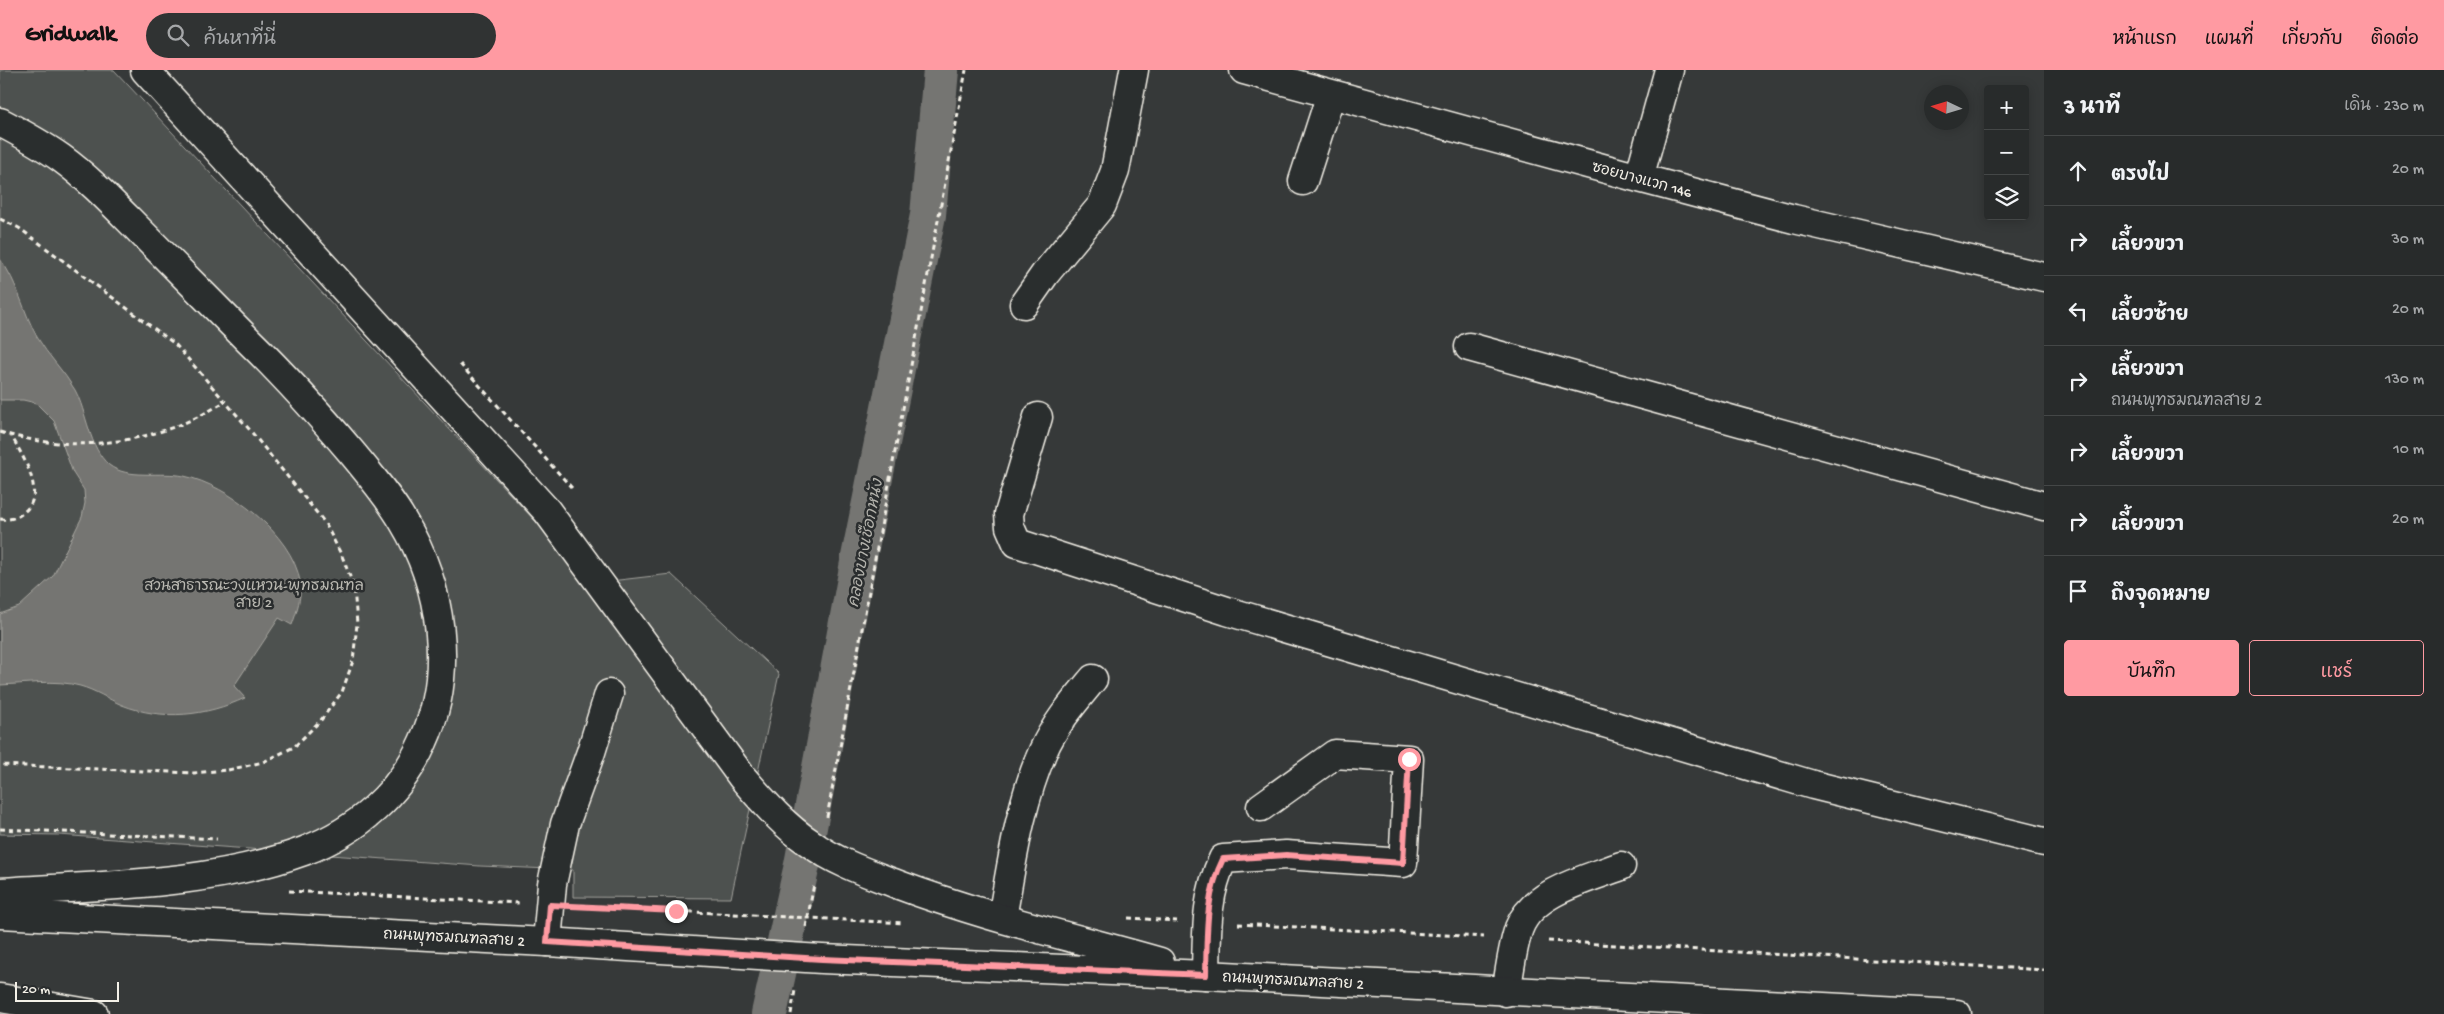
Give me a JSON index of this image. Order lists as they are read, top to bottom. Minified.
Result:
{"streets":{"main road":["ซอยบางแวก 146","ถนนพุทธมณฑลสาย 2"]},"water":["คลองบางเชือกหนัง"],"parks":["สวนสาธารณะวงแหวน-พุทธมณฑล สาย 2"],"scale_bar":"20 m","north":"left","page":{"header":"Gridwalk","search":"ค้นหาที่นี่","nav":["หน้าแรก","แผนที่","เกี่ยวกับ","ติดต่อ"],"heading":["3 นาที","เดิน · 230 m"],"map_buttons":["+","−"],"list":[["ตรงไป","20 m"],["เลี้ยวขวา","30 m"],["เลี้ยวซ้าย","20 m"],["เลี้ยวขวา","ถนนพุทธมณฑลสาย 2","130 m"],["เลี้ยวขวา","10 m"],["เลี้ยวขวา","20 m"],"ถึงจุดหมาย"],"buttons":["บันทึก","แชร์"],"scale":"20 m"}}
